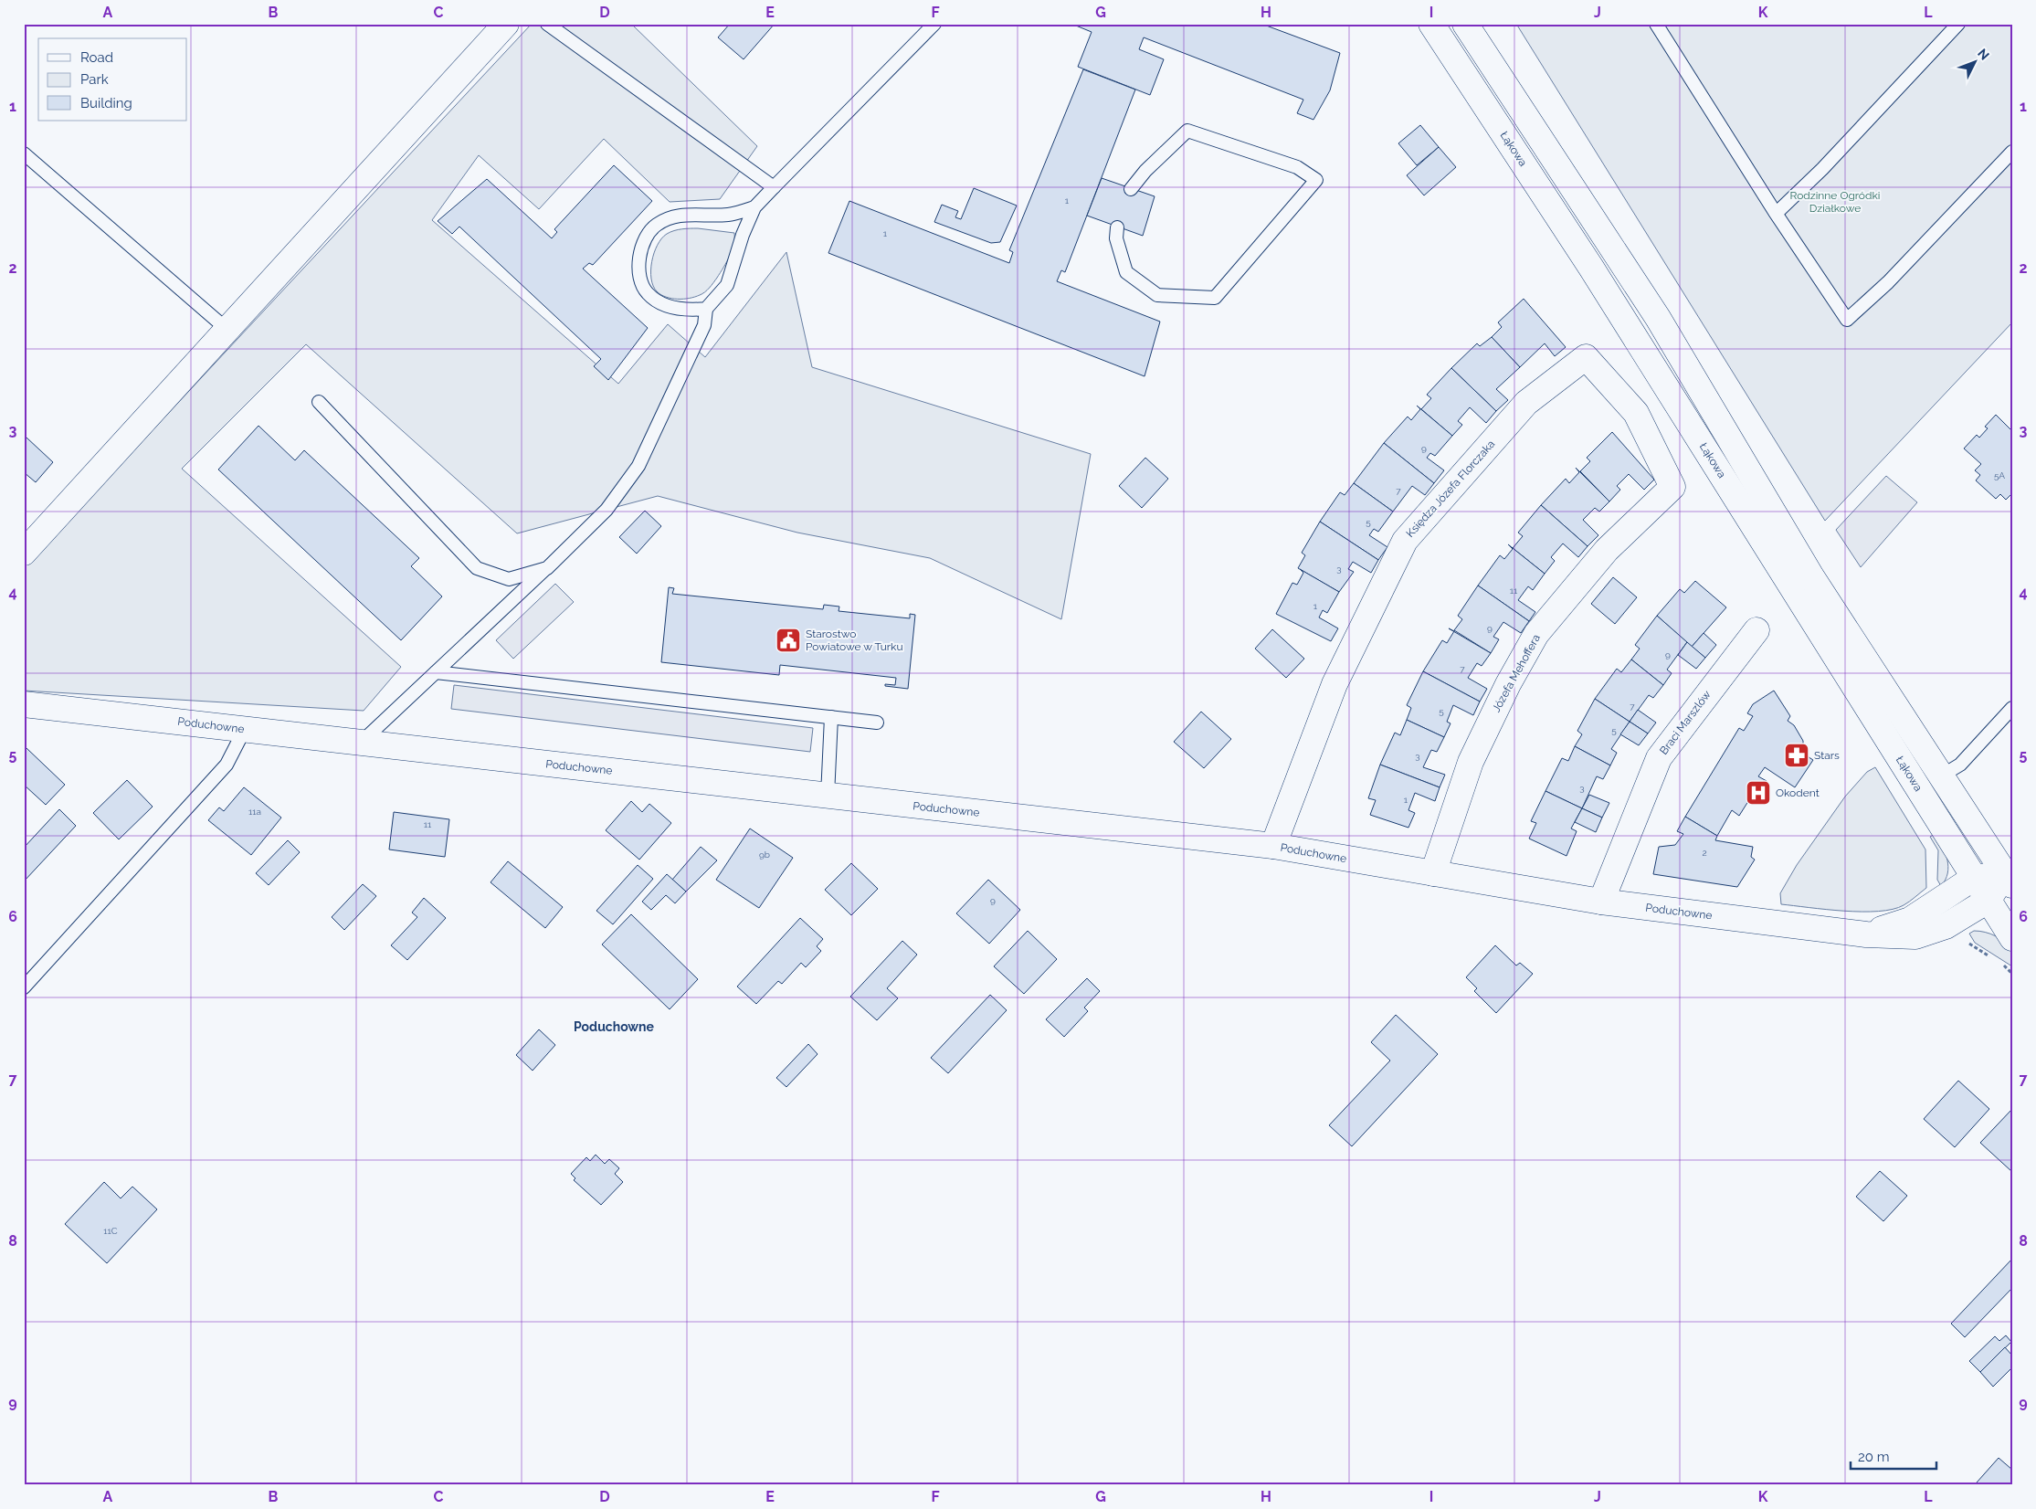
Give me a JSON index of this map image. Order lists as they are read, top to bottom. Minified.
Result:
{"streets":{"street":["Łąkowa","Księdza Józefa Florczaka","Józefa Mehoffera","Braci Marszlów","Poduchowne"]},"crossings":[["Łąkowa","Poduchowne"],["Księdza Józefa Florczaka","Józefa Mehoffera"],["Księdza Józefa Florczaka","Poduchowne"],["Józefa Mehoffera","Poduchowne"],["Braci Marszlów","Poduchowne"]],"districts":["Poduchowne"],"parks":["Rodzinne Ogródki Działkowe"],"places":{"public building":["Starostwo Powiatowe w Turku"],"pharmacy":["Stars"],"hospital":["Okodent"]},"house_numbers":["1","1","9","5A","7","5","3","11","1","9","9","7","7","5","5","3","3","1","11a","11","2","9b","9","11C"],"legend":["Road","Park","Building"],"scale_bar":"20 m","north":"top right","grid":{"columns":["A","B","C","D","E","F","G","H","I","J","K","L"],"rows":["1","2","3","4","5","6","7","8","9"]}}
